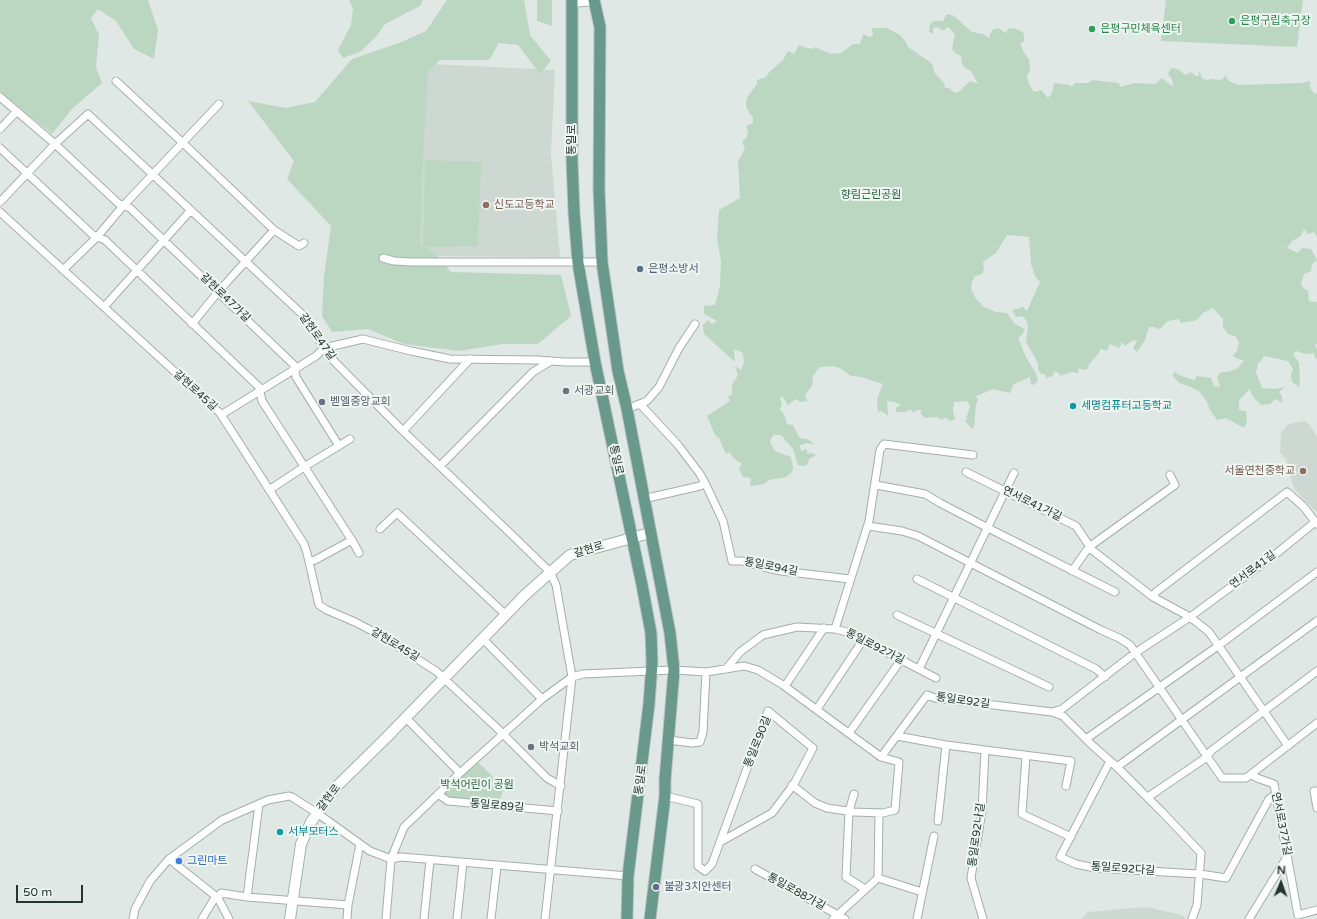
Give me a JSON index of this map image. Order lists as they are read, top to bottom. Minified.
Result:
{"streets":{"main road":["통일로","갈현로"],"street":["갈현로47가길","갈현로47길","갈현로45길","연서로41가길","통일로94길","연서로41길","통일로92가길","통일로92길","통일로90길","통일로89길","연서로37가길","통일로92나길","통일로92다길","통일로88가길"]},"crossings":[["통일로","갈현로"],["통일로","통일로90길"],["갈현로47가길","갈현로47길"],["갈현로47길","갈현로"],["갈현로45길","갈현로"],["연서로41가길","연서로41길"],["연서로41가길","통일로92가길"],["연서로37가길","통일로92다길"]],"parks":["향림근린공원","박석어린이 공원"],"places":["은평구립축구장","은평구민체육센터","신도고등학교","은평소방서","서광교회","벧엘중앙교회","세명컴퓨터고등학교","서울연천중학교","박석교회","서부모터스","그린마트","불광3치안센터"],"scale_bar":"50 m","north":"top"}
